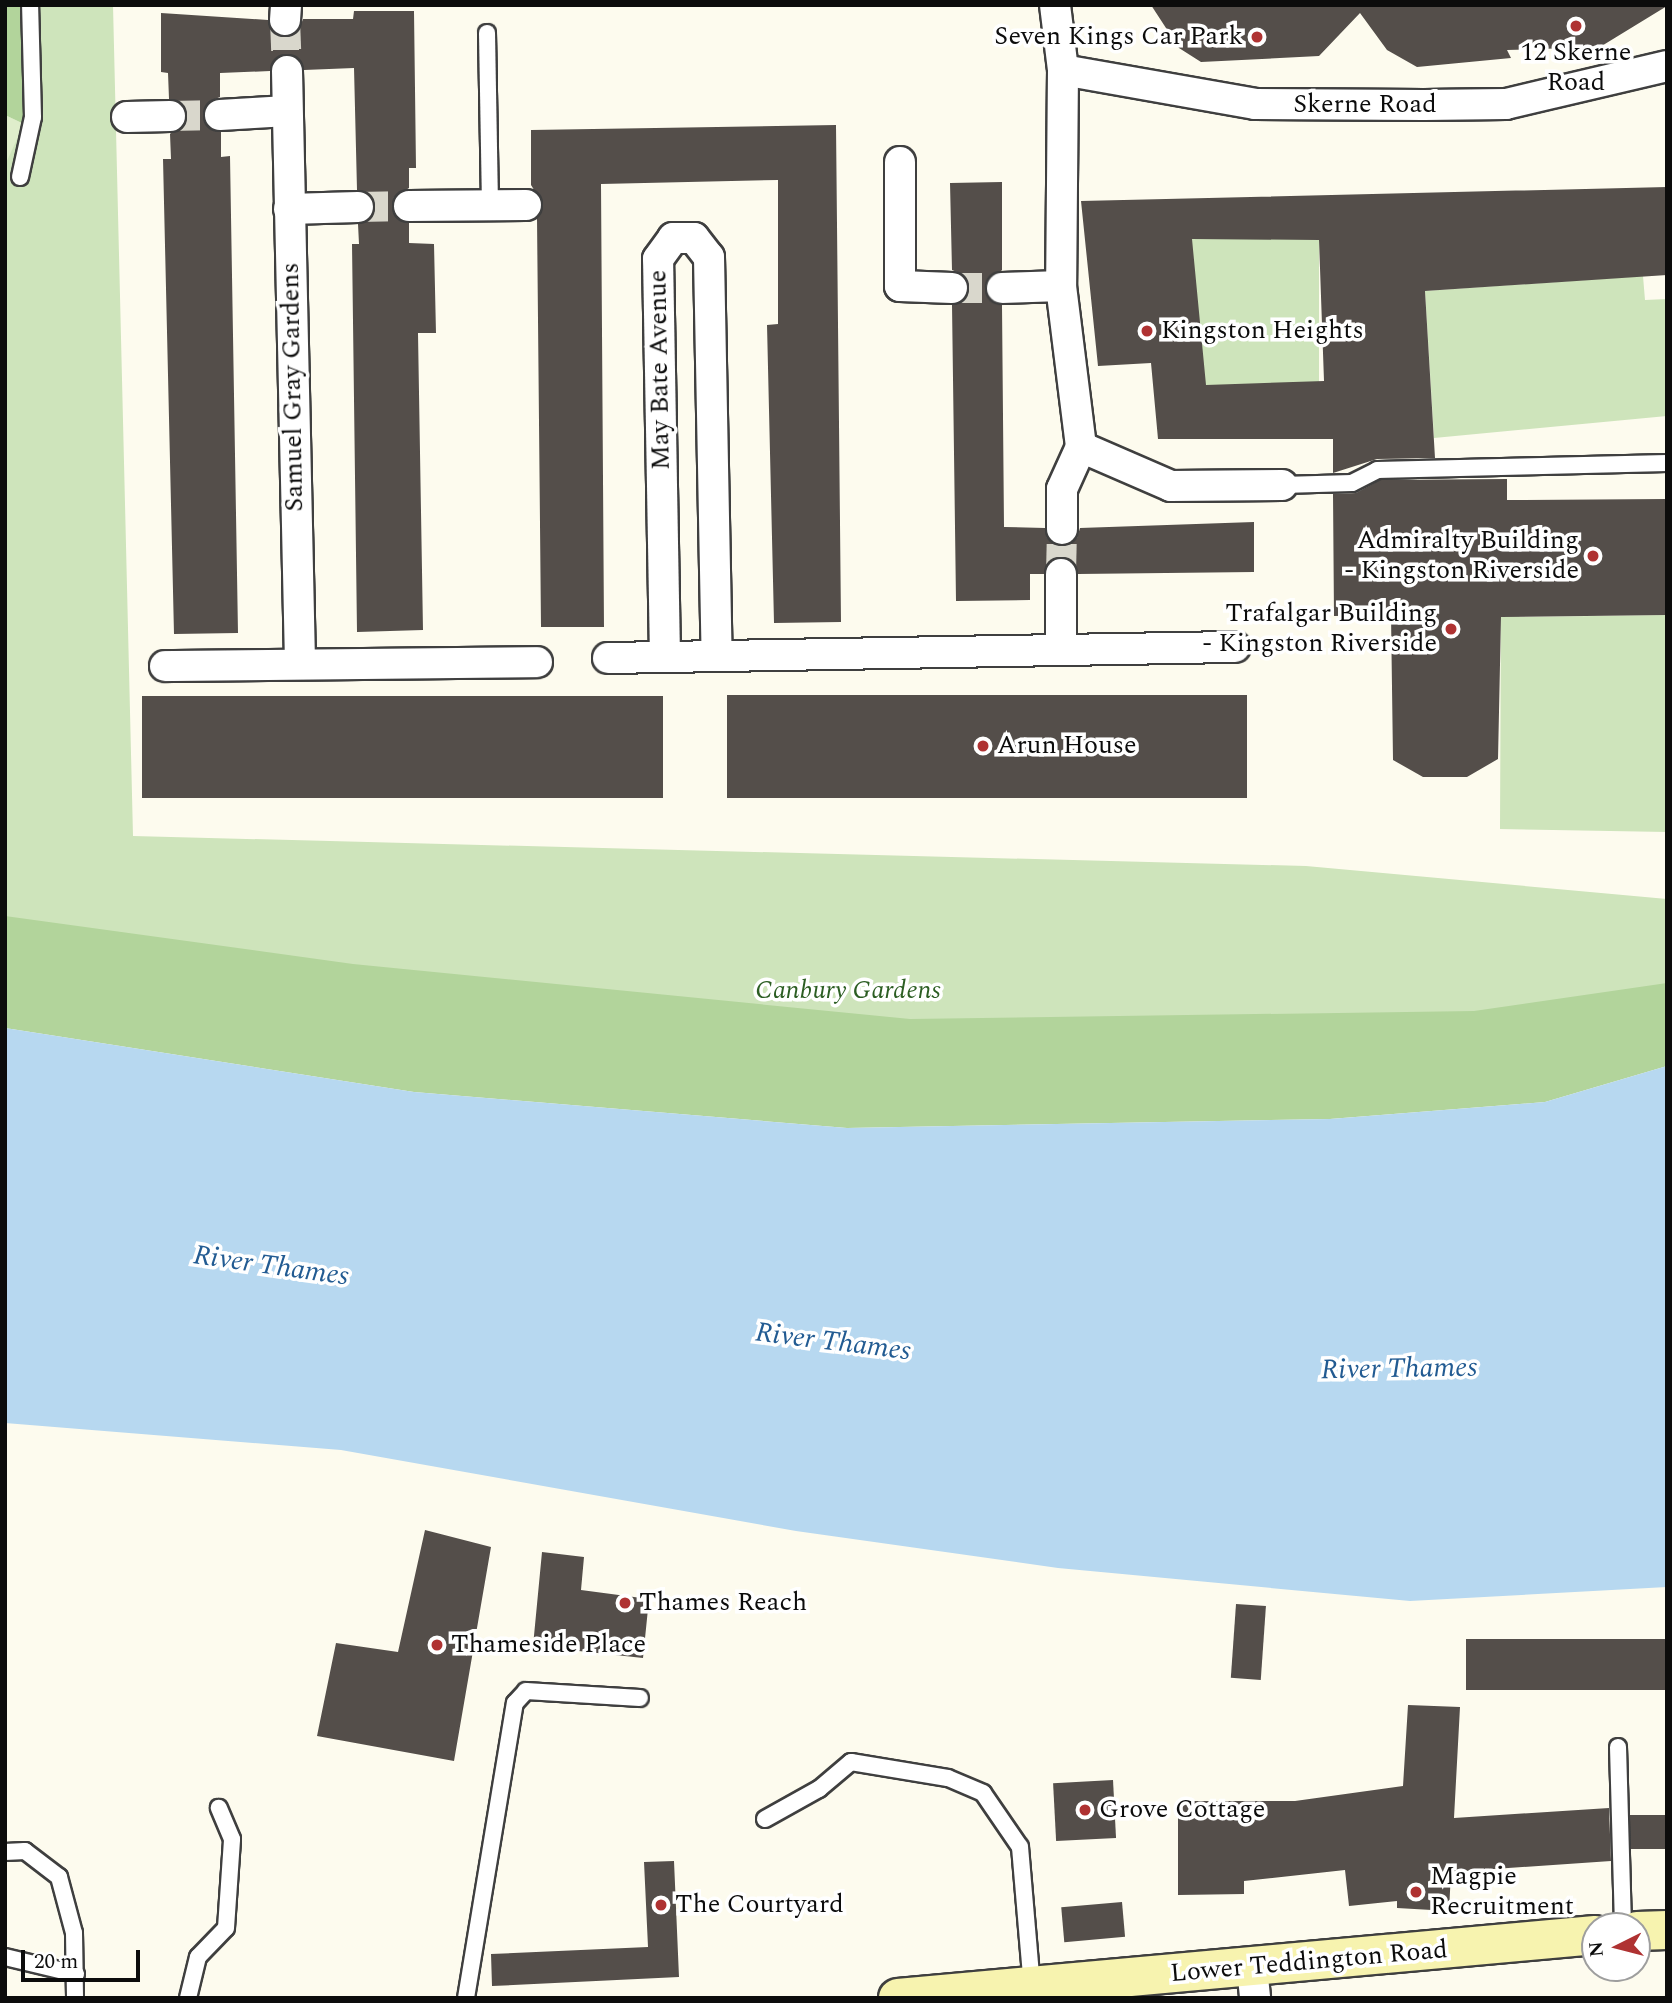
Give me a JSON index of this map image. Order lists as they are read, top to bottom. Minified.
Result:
{"streets":{"street":["Skerne Road","May Bate Avenue","Samuel Gray Gardens","Lower Teddington Road"]},"water":["River Thames"],"parks":["Canbury Gardens"],"places":["12 Skerne Road","Seven Kings Car Park","Kingston Heights","Admiralty Building - Kingston Riverside","Trafalgar Building - Kingston Riverside","Arun House","Thames Reach","Thameside Place","Grove Cottage","Magpie Recruitment","The Courtyard"],"scale_bar":"20 m","north":"left"}
